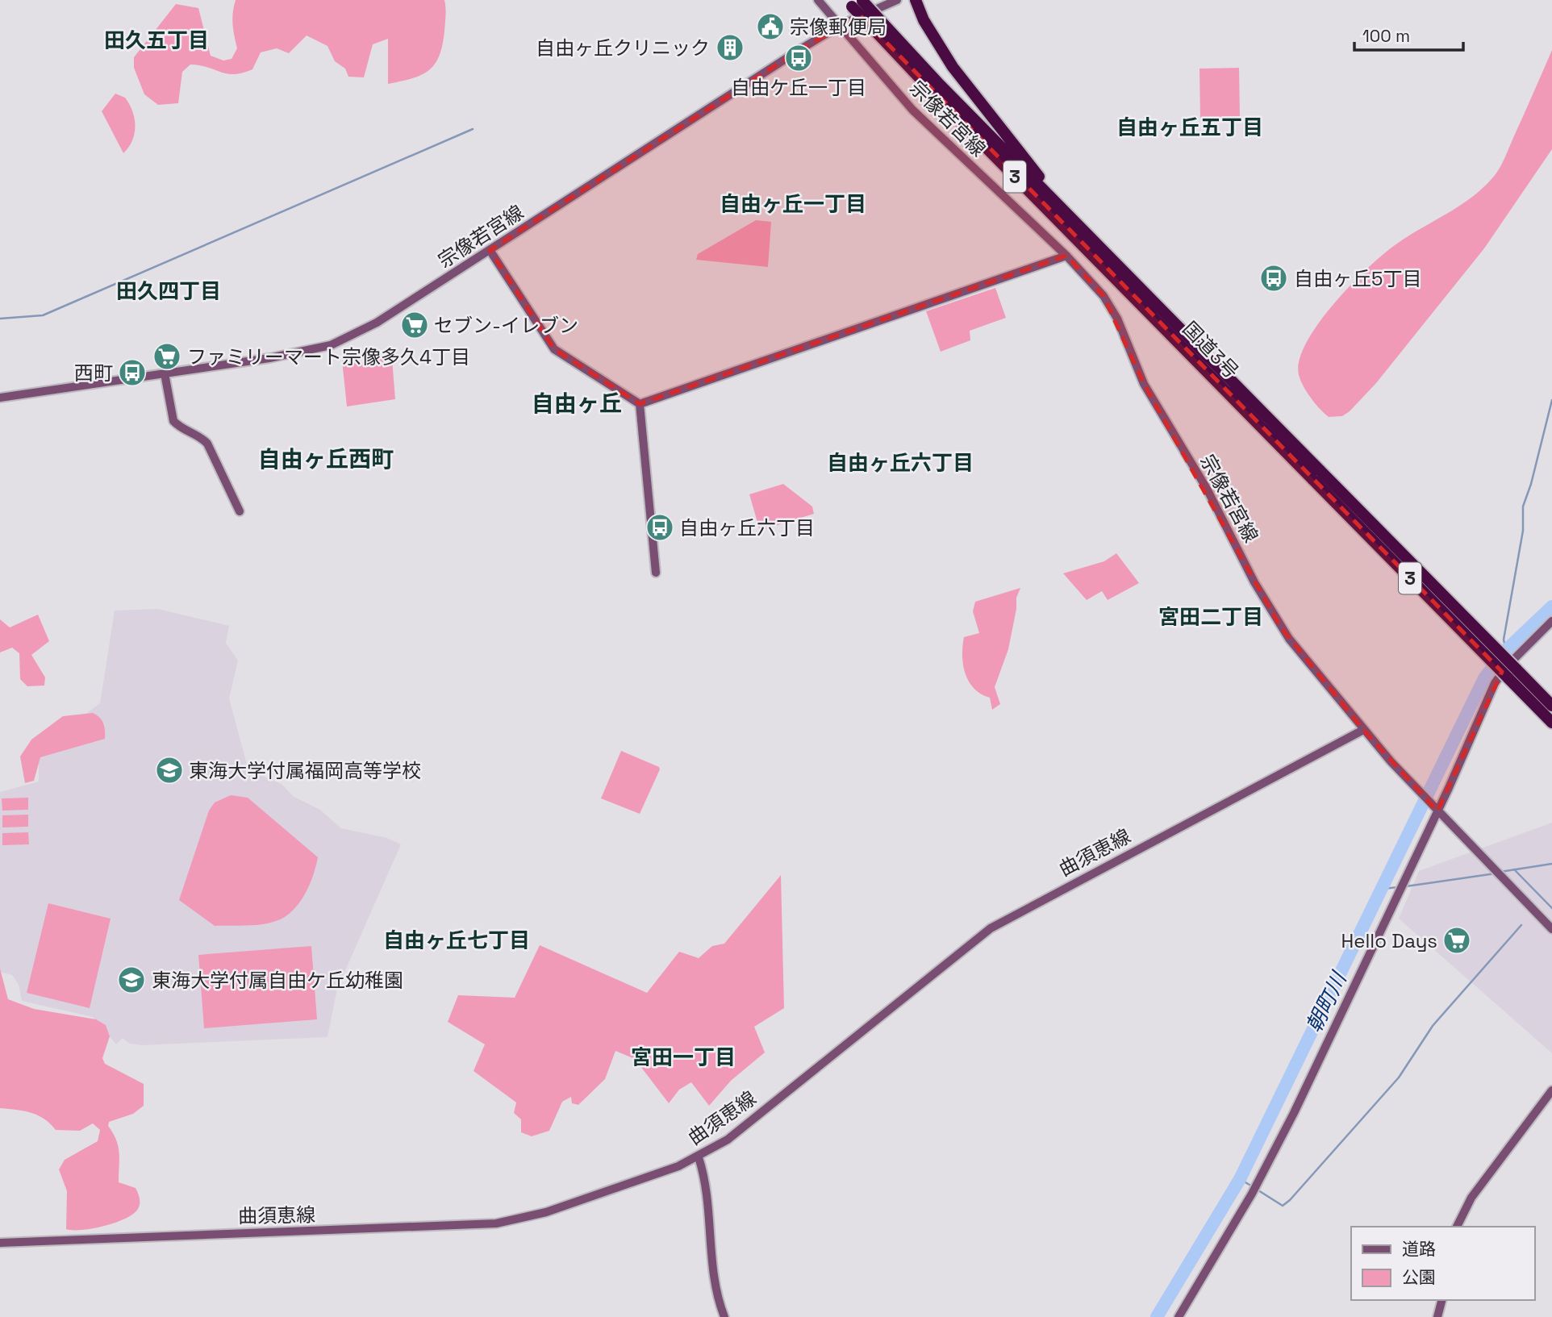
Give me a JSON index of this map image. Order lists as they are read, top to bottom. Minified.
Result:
{"streets":{"highway":["3","国道3号"],"main road":["宗像若宮線","曲須恵線"]},"crossings":[["宗像若宮線","曲須恵線"]],"districts":["田久五丁目","自由ヶ丘五丁目","自由ヶ丘一丁目","田久四丁目","自由ヶ丘","自由ヶ丘西町","自由ヶ丘六丁目","宮田二丁目","自由ヶ丘七丁目","宮田一丁目"],"water":["朝町川"],"places":{"public building":["宗像郵便局"],"building":["自由ヶ丘クリニック"],"bus stop":["自由ケ丘一丁目","自由ヶ丘5丁目","西町","自由ヶ丘六丁目"],"supermarket":["セブン-イレブン","ファミリーマート宗像多久4丁目","Hello Days"],"school or university":["東海大学付属福岡高等学校","東海大学付属自由ケ丘幼稚園"]},"legend":["道路","公園"],"scale_bar":"100 m"}
